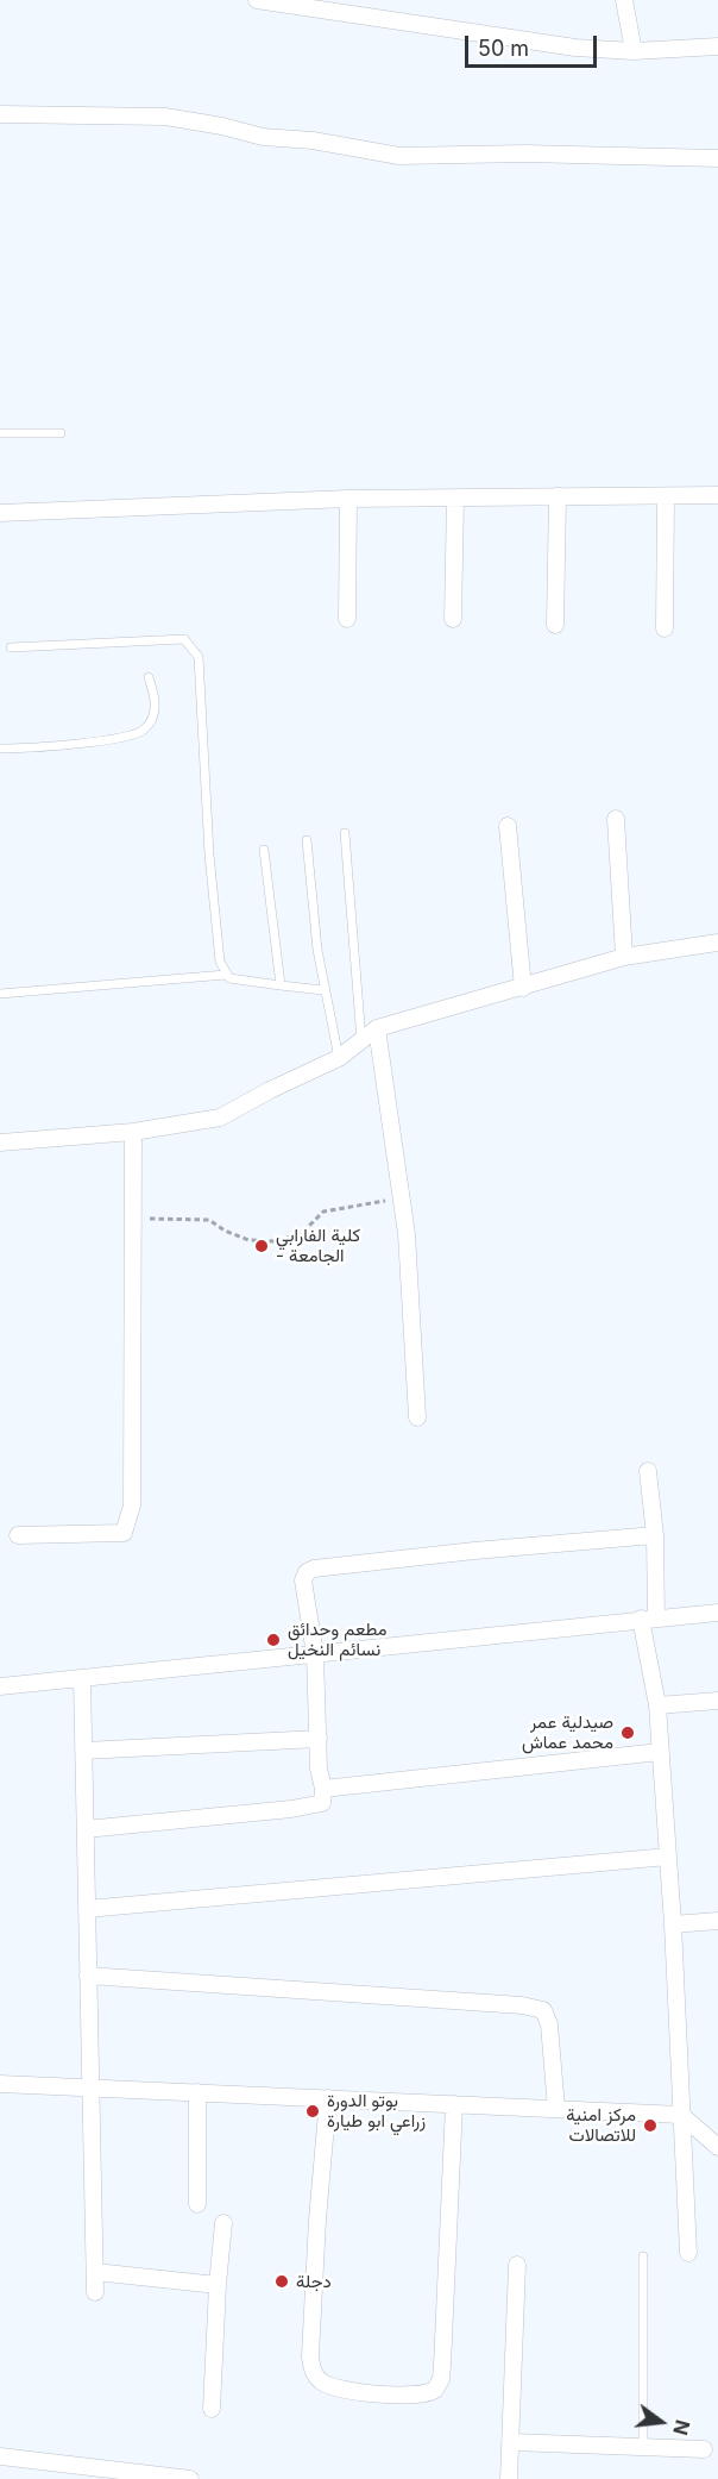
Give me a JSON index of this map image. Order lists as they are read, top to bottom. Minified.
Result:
{"places":["كلية الفارابي - الجامعة","مطعم وحدائق نسائم النخيل","صيدلية عمر محمد عماش","بوتو الدورة زراعي ابو طيارة","مركز امنية للاتصالات","دجلة"],"scale_bar":"50 m","north":"right"}
